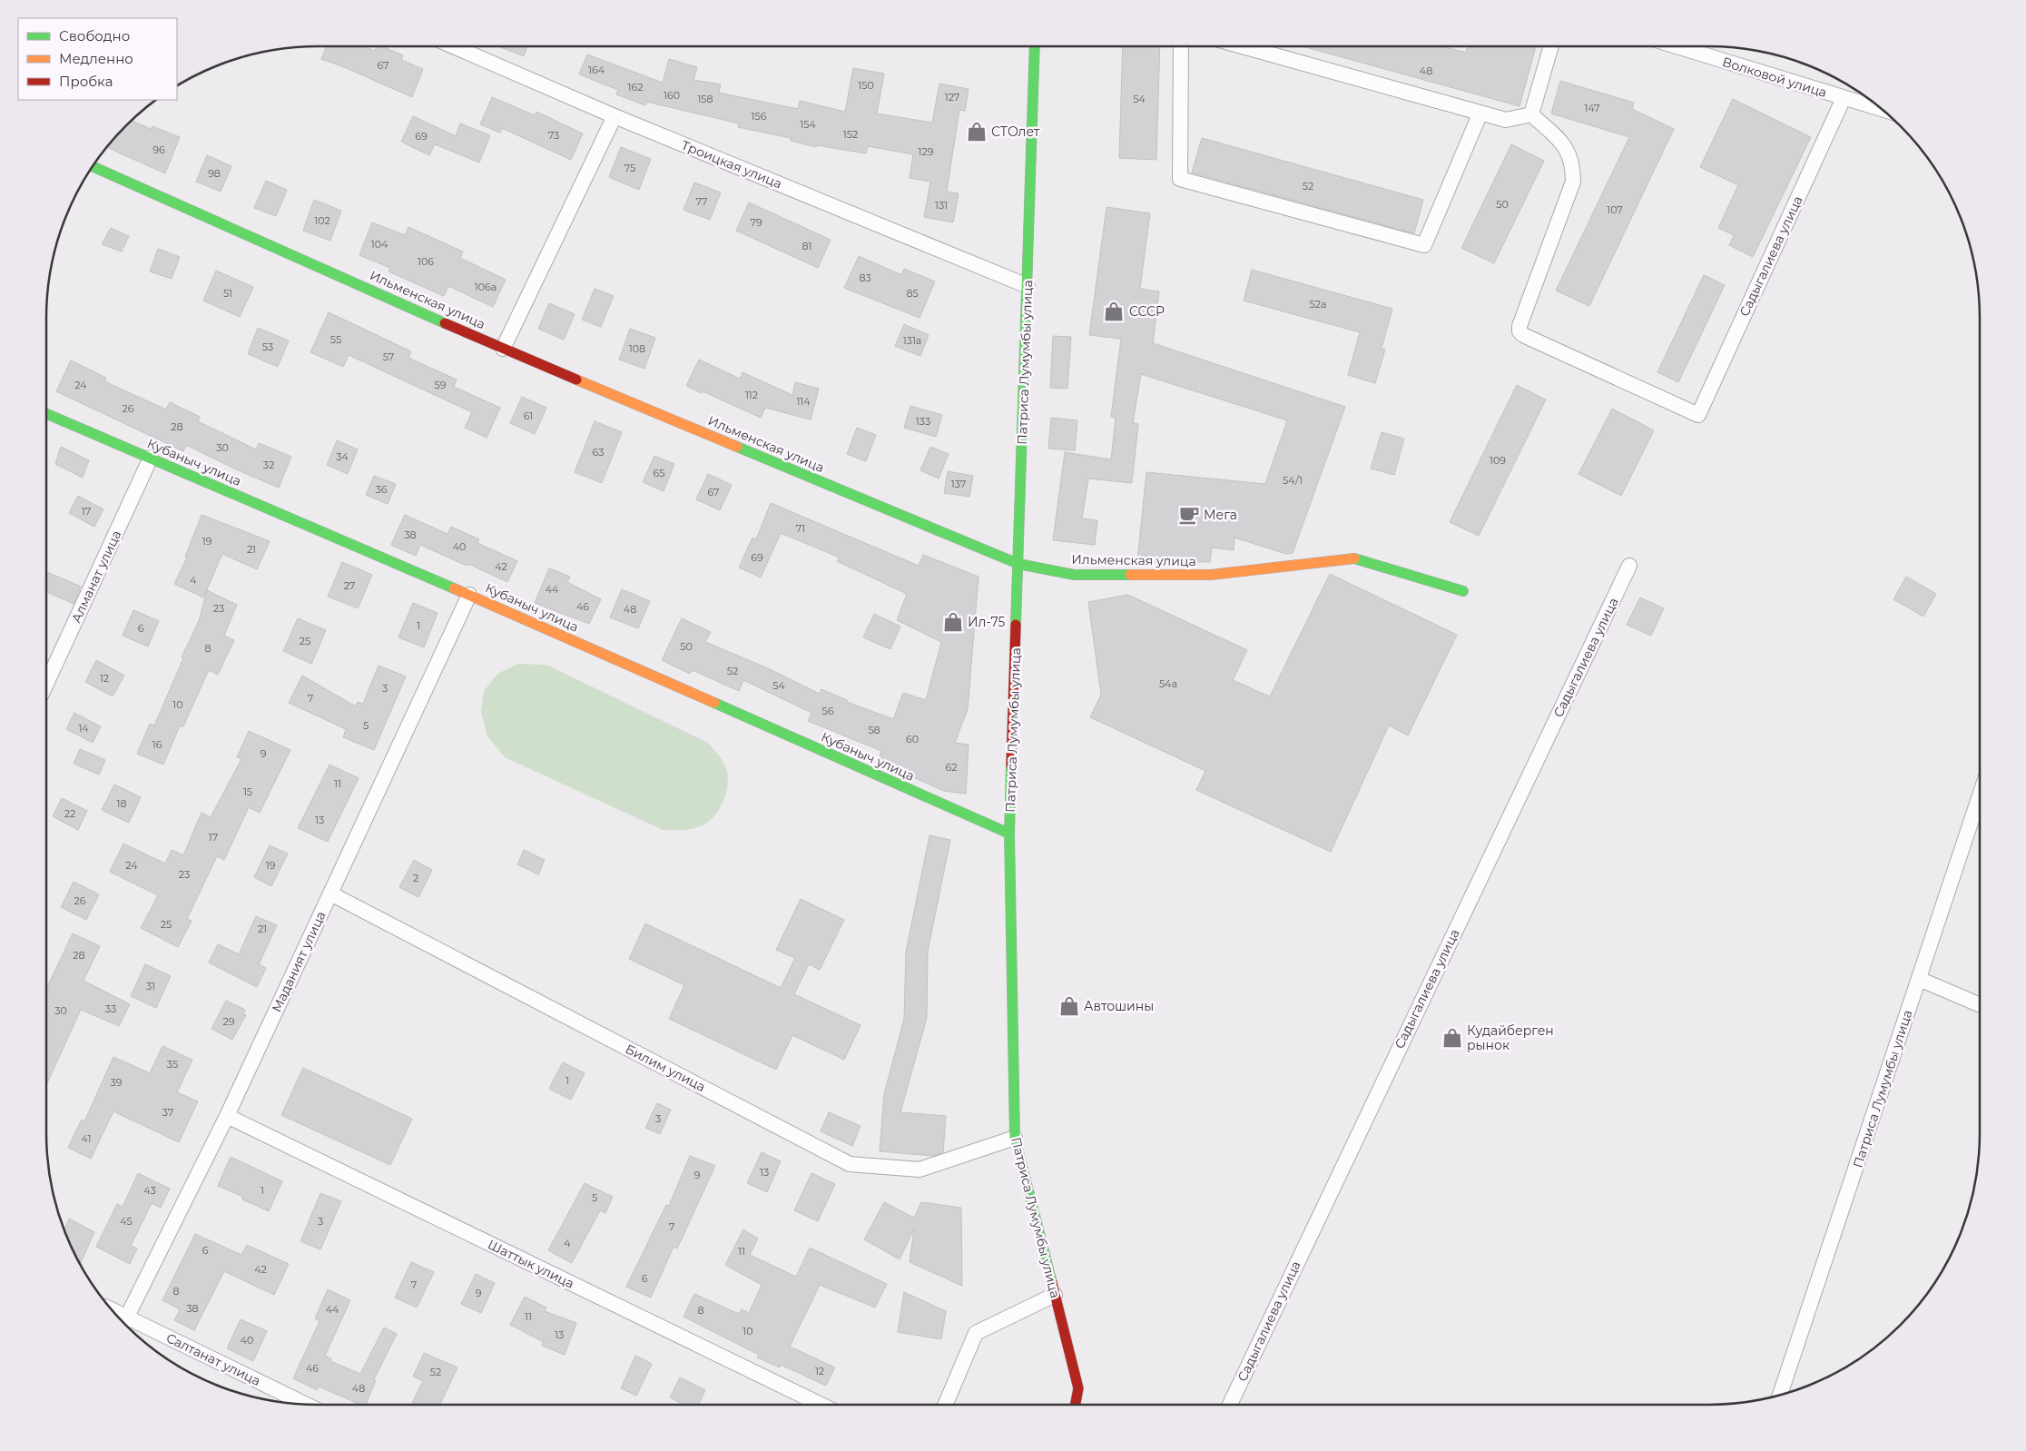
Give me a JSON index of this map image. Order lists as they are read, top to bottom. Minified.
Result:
{"streets":{"street":["Волковой улица","Троицкая улица","Садыгалиева улица","Ильменская улица","Патриса Лумумбы улица","Кубаныч улица","Алманат улица","Маданият улица","Билим улица","Шаттык улица","Салтанат улица"]},"crossings":[["Волковой улица","Садыгалиева улица"],["Троицкая улица","Патриса Лумумбы улица"],["Ильменская улица","Патриса Лумумбы улица"],["Патриса Лумумбы улица","Кубаныч улица"],["Патриса Лумумбы улица","Билим улица"],["Кубаныч улица","Алманат улица"],["Кубаныч улица","Маданият улица"],["Маданият улица","Билим улица"],["Маданият улица","Шаттык улица"],["Маданият улица","Салтанат улица"]],"places":{"shop":["СТОлет","СССР","Ил-75","Автошины","Кудайберген рынок"],"cafe":["Мега"]},"house_numbers":["67","164","48","150","162","160","127","158","54","147","156","154","152","73","69","96","129","75","98","52","77","50","131","107","102","79","104","81","106","83","106а","51","85","52а","55","131а","53","108","57","24","59","112","114","26","61","133","28","30","63","34","109","32","65","54/1","137","36","67","17","71","38","19","40","21","69","42","4","27","44","46","23","48","1","6","25","50","8","52","12","54а","54","3","7","10","56","5","14","58","60","16","9","62","11","15","18","22","13","17","24","19","23","2","26","25","21","28","31","33","30","29","35","1","39","37","3","41","13","9","43","1","5","45","3","7","4","6","11","42","6","7","8","9","38","44","8","11","10","13","40","46","12","52","48"],"legend":["Свободно","Медленно","Пробка"]}
